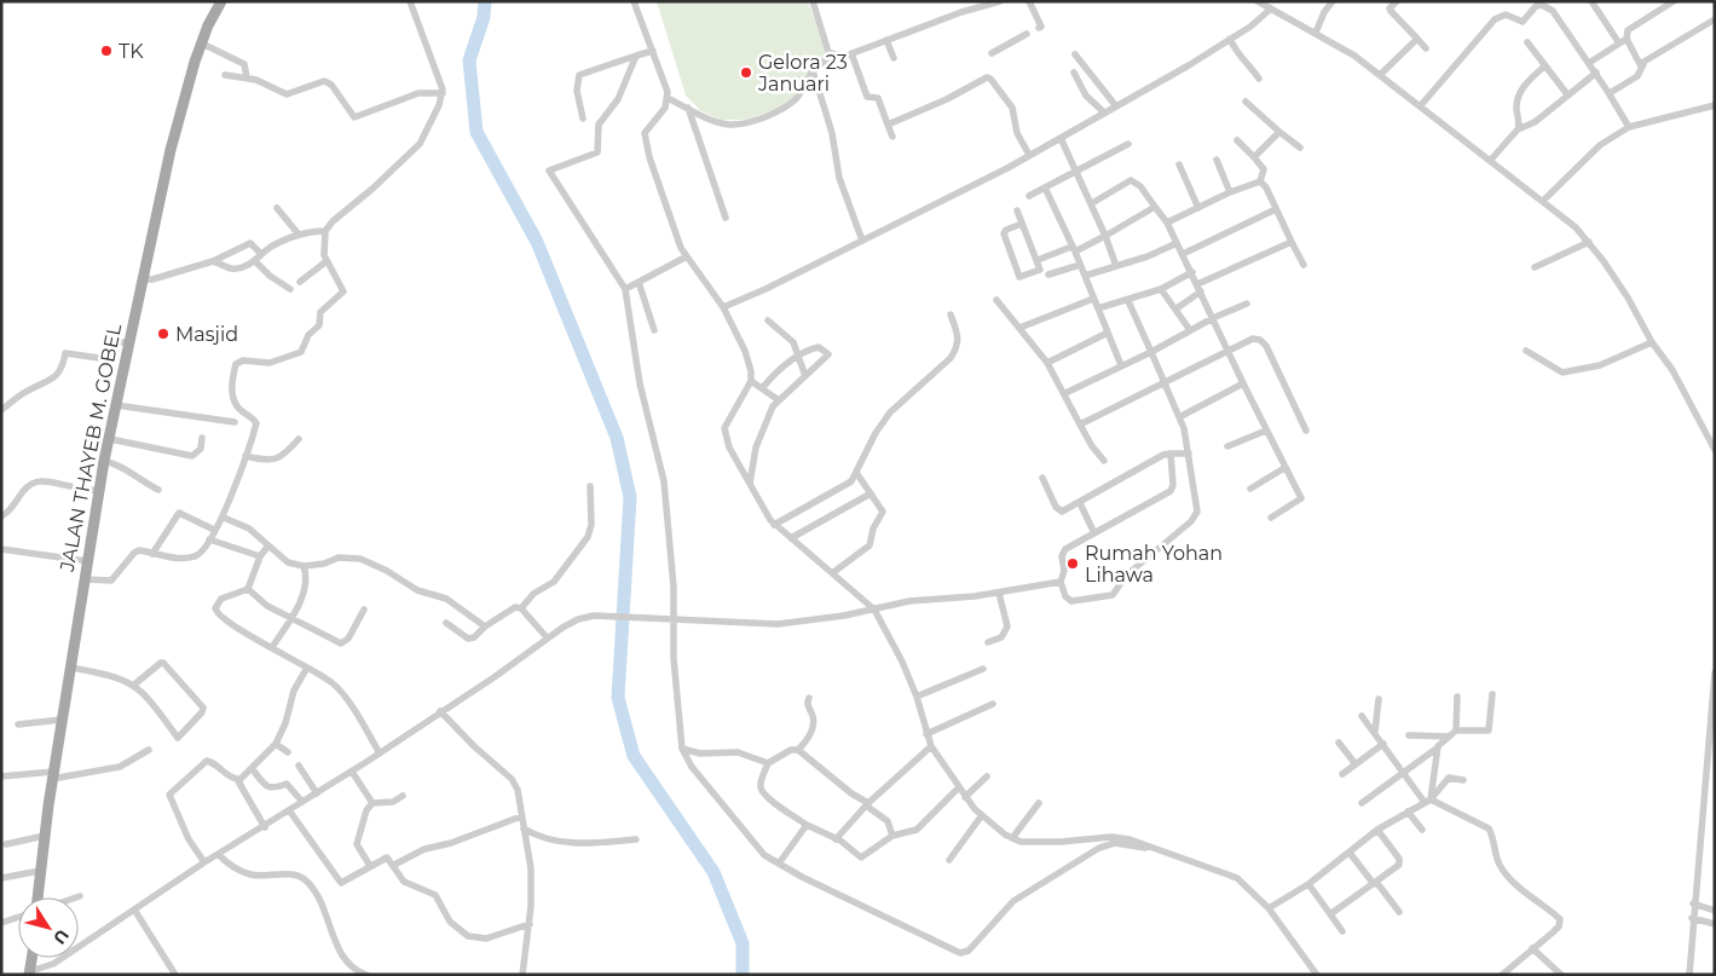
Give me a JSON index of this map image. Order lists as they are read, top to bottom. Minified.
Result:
{"streets":{"main road":["JALAN THAYEB M. GOBEL"]},"places":["TK","Gelora 23 Januari","Masjid","Rumah Yohan Lihawa"],"north":"bottom right"}
